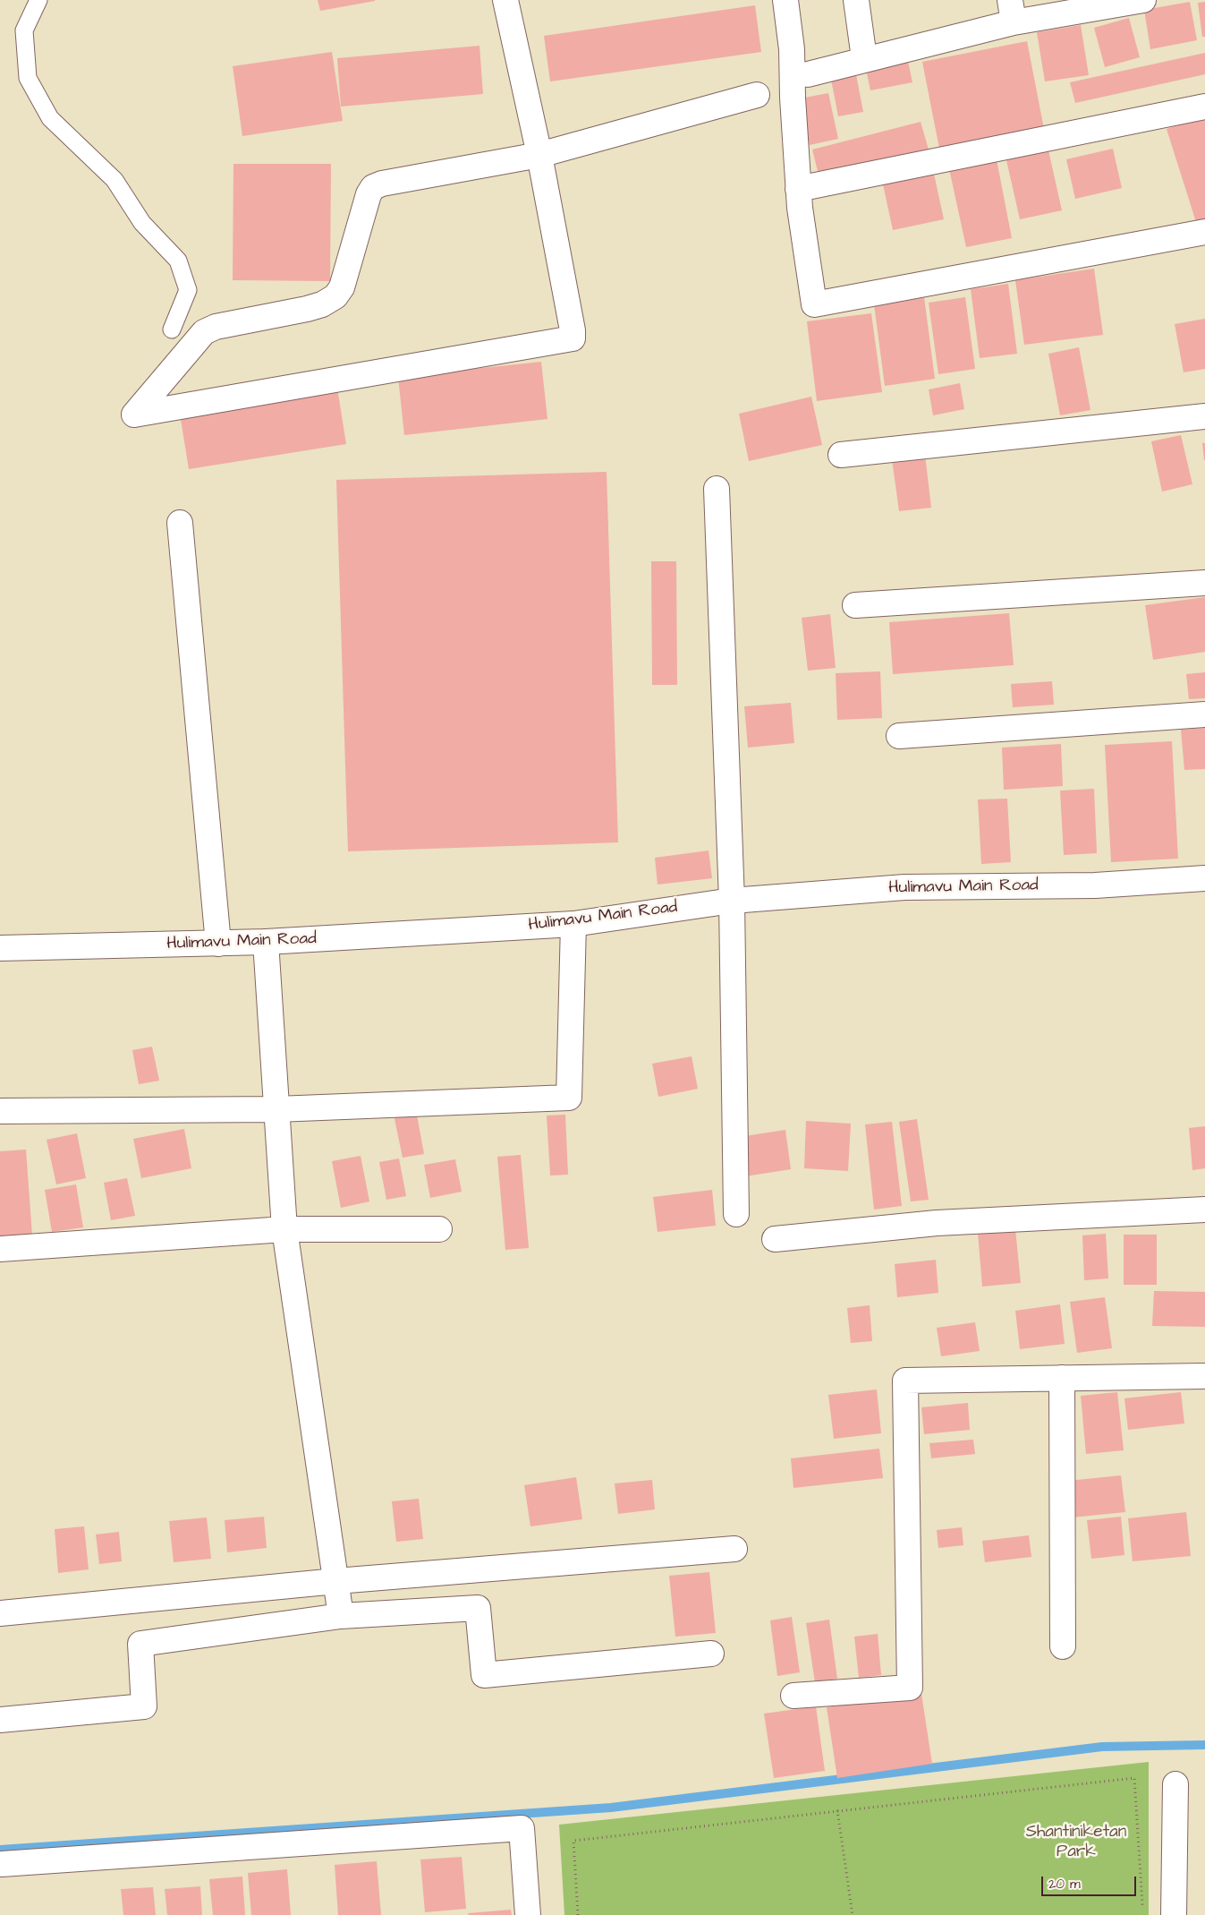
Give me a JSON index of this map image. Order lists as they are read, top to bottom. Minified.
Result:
{"streets":{"street":["Hulimavu Main Road"]},"parks":["Shantiniketan Park"],"scale_bar":"20 m"}
